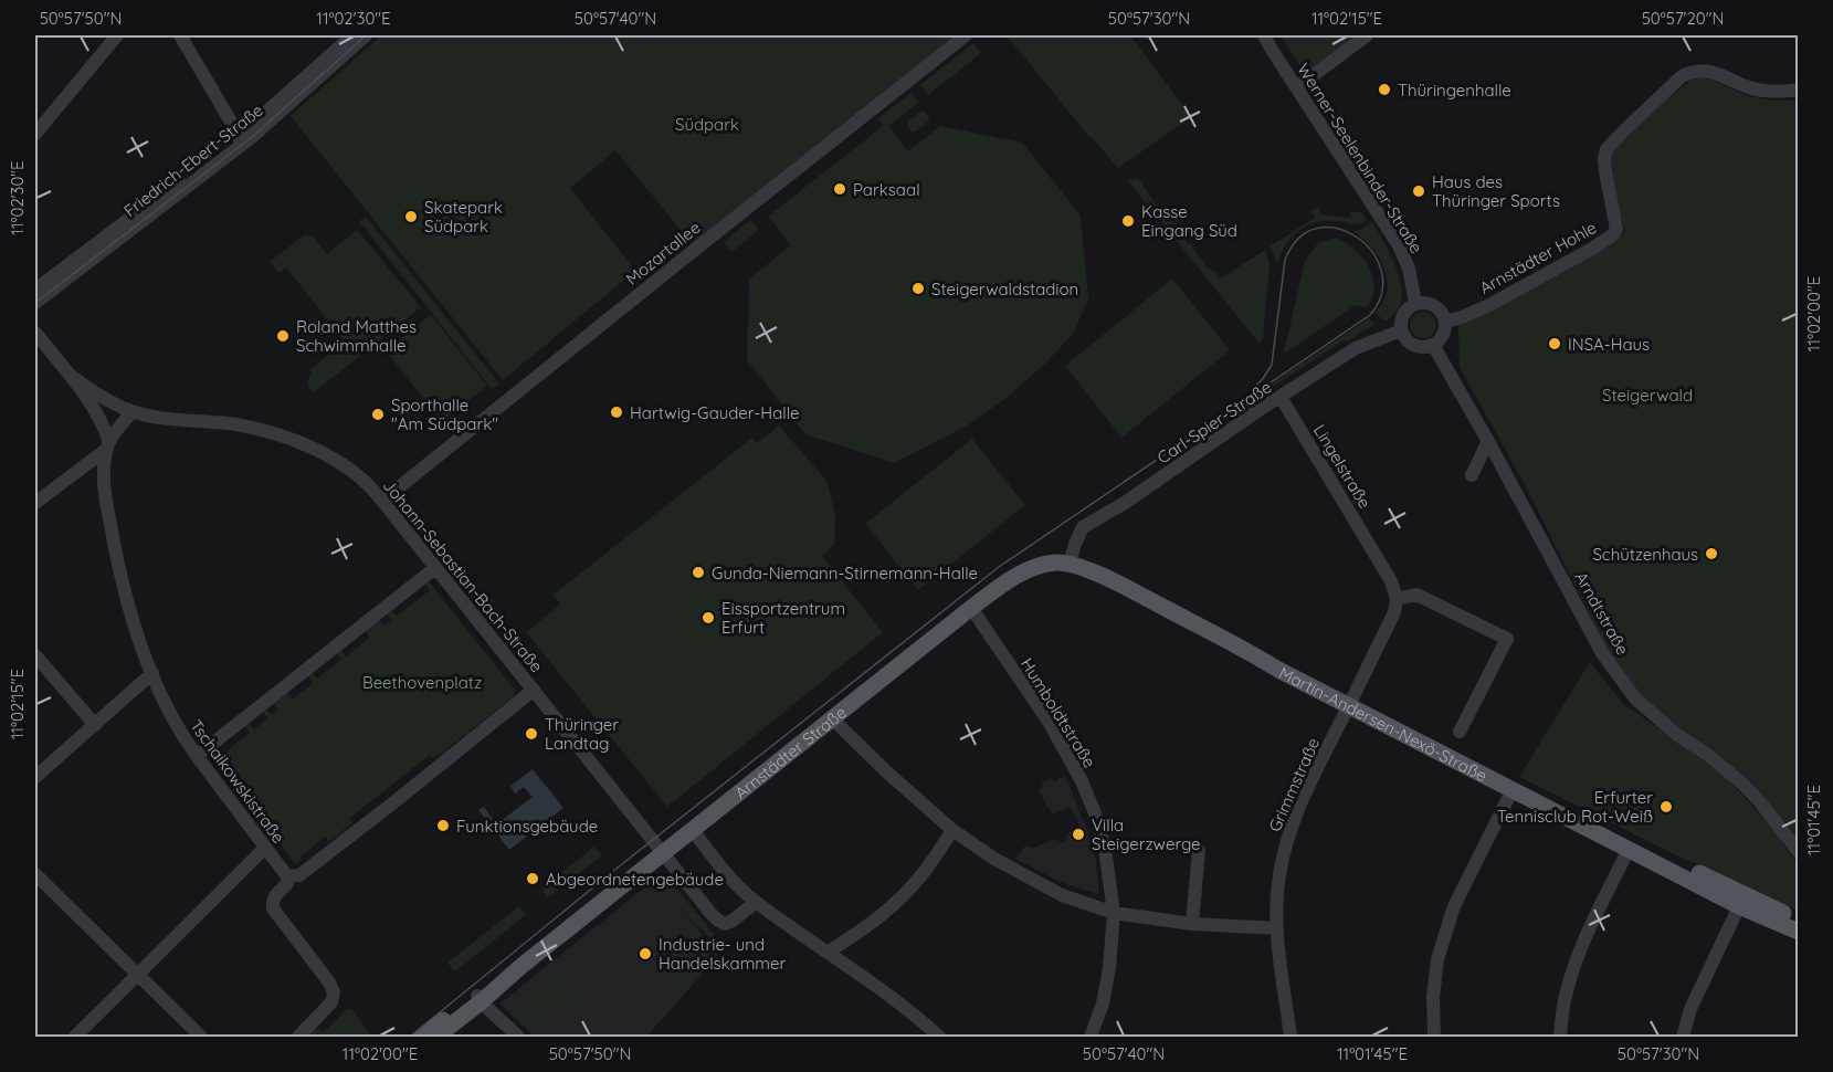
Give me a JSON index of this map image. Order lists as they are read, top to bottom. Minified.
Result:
{"streets":{"main road":["Martin-Andersen-Nexö-Straße","Arnstädter Straße"],"street":["Werner-Seelenbinder-Straße","Friedrich-Ebert-Straße","Mozartallee","Arnstädter Hohle","Carl-Spier-Straße","Lingelstraße","Johann-Sebastian-Bach-Straße","Arndtstraße","Humboldtstraße","Tschaikowskistraße","Grimmstraße"]},"crossings":[["Werner-Seelenbinder-Straße","Arnstädter Hohle"],["Werner-Seelenbinder-Straße","Carl-Spier-Straße"],["Werner-Seelenbinder-Straße","Arndtstraße"],["Mozartallee","Johann-Sebastian-Bach-Straße"],["Arnstädter Hohle","Carl-Spier-Straße"],["Arnstädter Hohle","Arndtstraße"],["Carl-Spier-Straße","Lingelstraße"],["Carl-Spier-Straße","Arndtstraße"],["Carl-Spier-Straße","Martin-Andersen-Nexö-Straße"],["Carl-Spier-Straße","Arnstädter Straße"],["Johann-Sebastian-Bach-Straße","Arnstädter Straße"],["Humboldtstraße","Arnstädter Straße"],["Martin-Andersen-Nexö-Straße","Arnstädter Straße"],["Martin-Andersen-Nexö-Straße","Grimmstraße"]],"parks":["Südpark","Steigerwald","Beethovenplatz"],"places":["Thüringenhalle","Parksaal","Haus des Thüringer Sports","Skatepark Südpark","Kasse Eingang Süd","Steigerwaldstadion","Roland Matthes Schwimmhalle","INSA-Haus","Hartwig-Gauder-Halle","Sporthalle \"Am Südpark\"","Schützenhaus","Gunda-Niemann-Stirnemann-Halle","Eissportzentrum Erfurt","Thüringer Landtag","Erfurter Tennisclub Rot-Weiß","Funktionsgebäude","Villa Steigerzwerge","Abgeordnetengebäude","Industrie- und Handelskammer"],"coordinates":["50°57'50\"N","11°02'30\"E","50°57'40\"N","50°57'30\"N","11°02'15\"E","50°57'20\"N","11°02'00\"E","11°01'45\"E"]}
